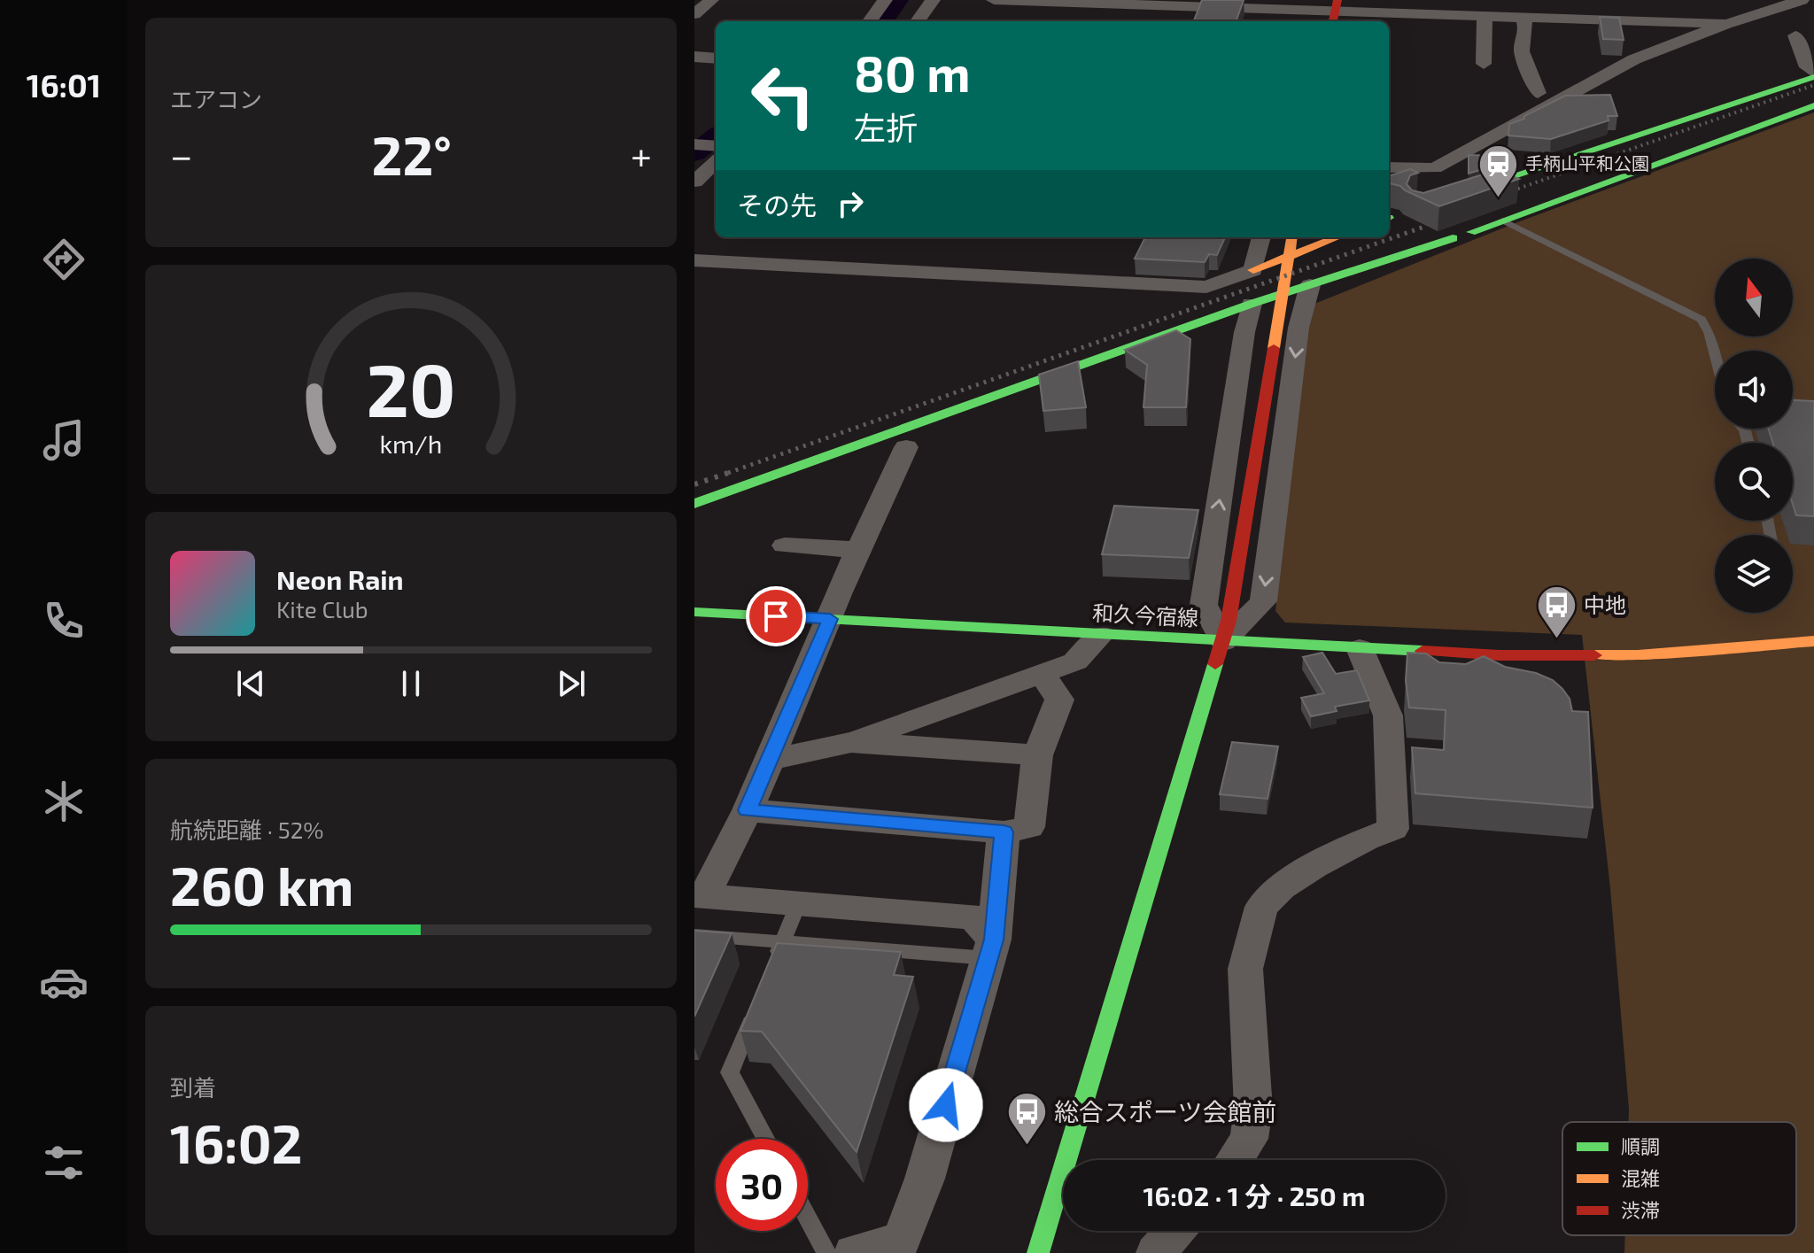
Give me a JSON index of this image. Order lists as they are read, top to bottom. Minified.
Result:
{"streets":{"street":["和久今宿線"]},"places":{"station":["手柄山平和公園"],"bus stop":["中地","総合スポーツ会館前"]},"legend":["順調","混雑","渋滞"],"north":"top","page":{"tabs":"16:01","tile":["エアコン",["航続距離 · 52%","260 km"],["到着","16:02"]],"turn":["80 m","左折"],"heat":["−","22°","+"],"then":"その先","song":["Neon Rain","Kite Club"],"limit":"30","trip":"16:02 · 1 分 · 250 m","gauge":["20","km/h"]}}
